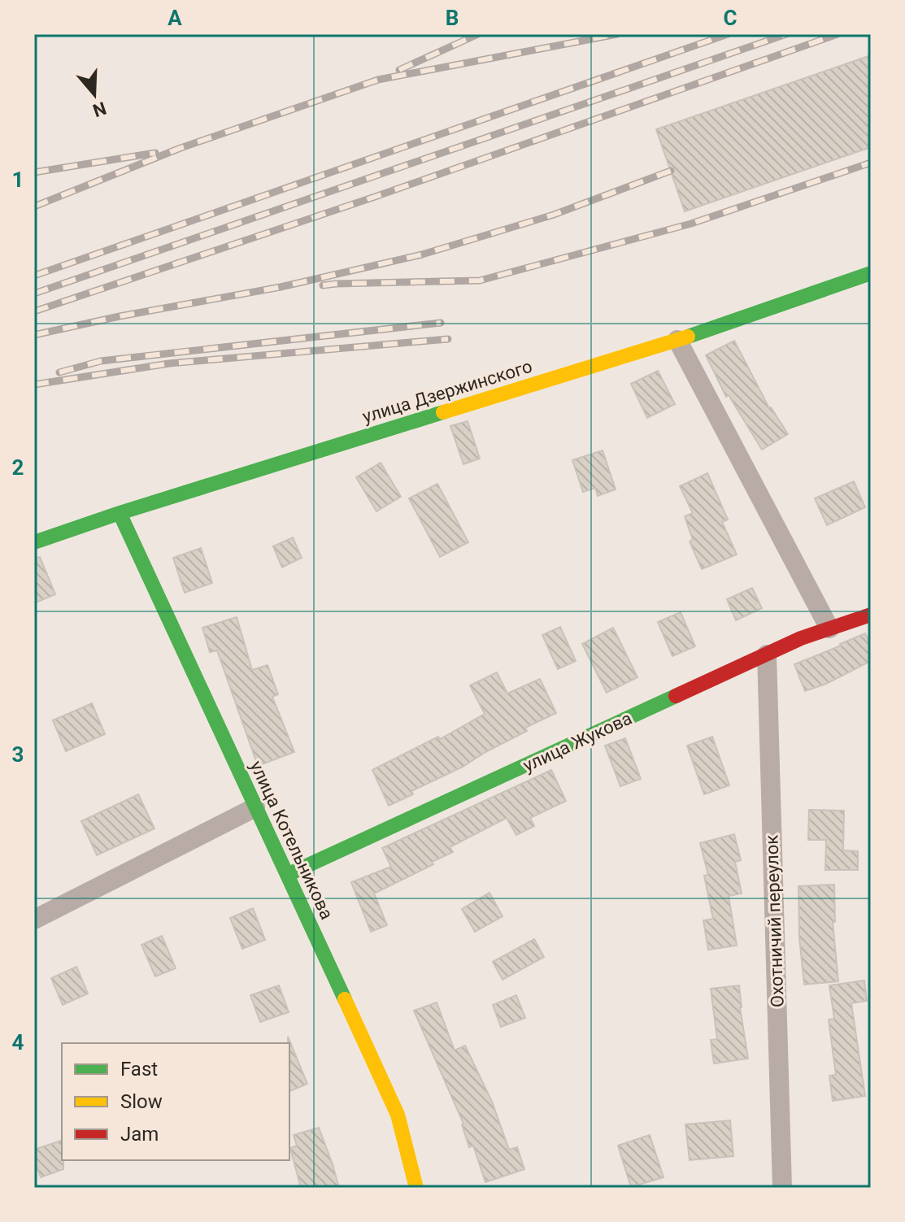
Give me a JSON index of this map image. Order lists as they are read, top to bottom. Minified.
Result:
{"streets":{"street":["улица Дзержинского","улица Жукова","улица Котельникова","Охотничий переулок"]},"crossings":[["улица Дзержинского","улица Котельникова"],["улица Жукова","улица Котельникова"],["улица Жукова","Охотничий переулок"]],"legend":["Fast","Slow","Jam"],"north":"bottom","grid":{"columns":["A","B","C"],"rows":["1","2","3","4"]}}
